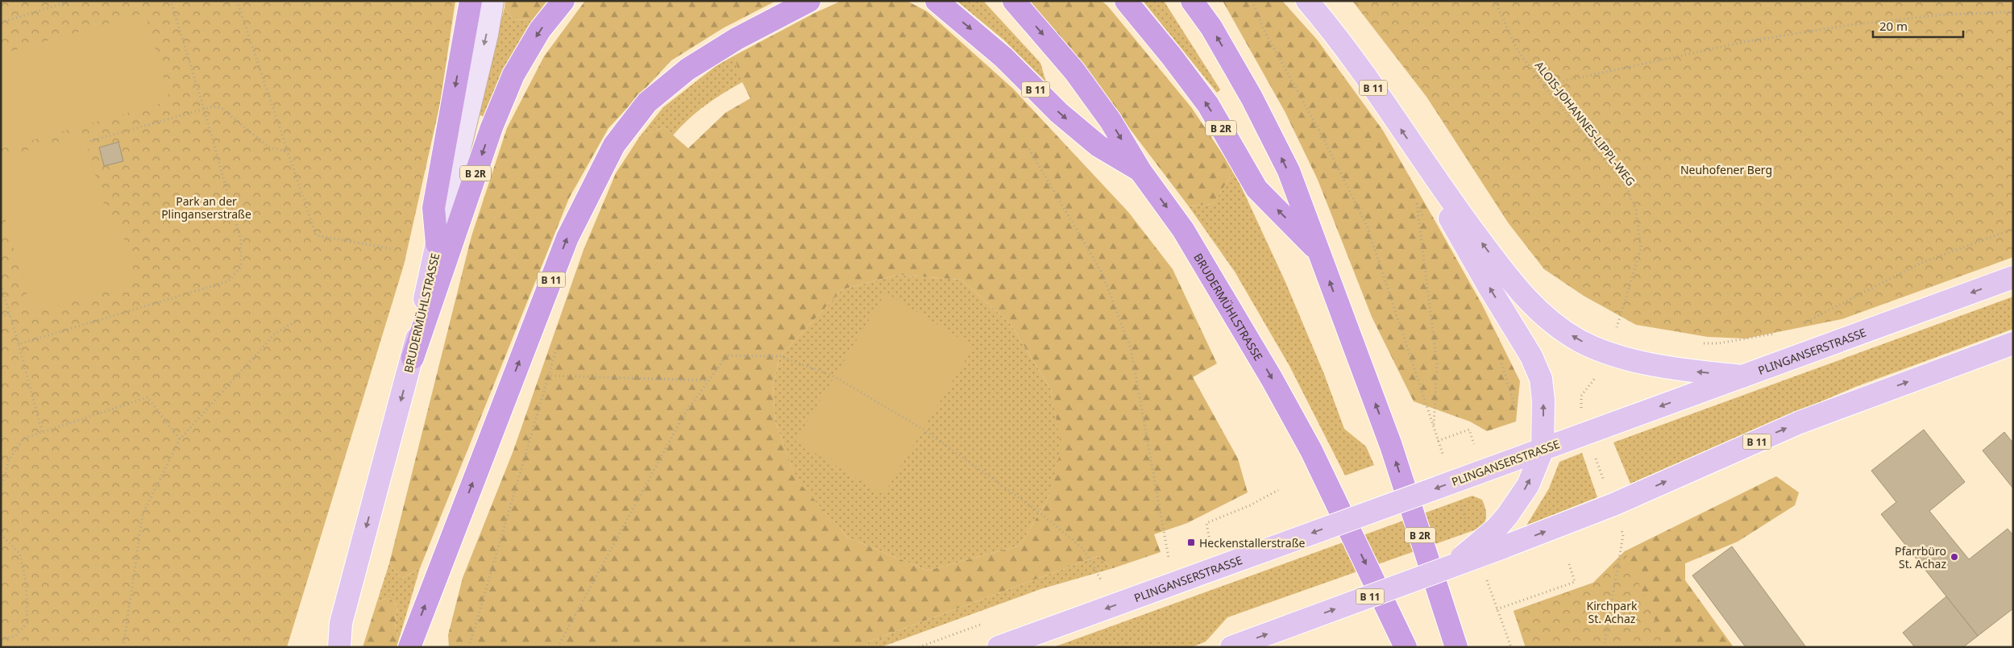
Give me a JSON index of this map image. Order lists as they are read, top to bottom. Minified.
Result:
{"streets":{"highway":["B 11","B 2R","BRUDERMÜHLSTRASSE"],"main road":["PLINGANSERSTRASSE"],"path":["ALOIS-JOHANNES-LIPPL-WEG"]},"crossings":[["B 11","BRUDERMÜHLSTRASSE"],["B 11","PLINGANSERSTRASSE"],["B 2R","BRUDERMÜHLSTRASSE"]],"one_way":["BRUDERMÜHLSTRASSE"],"parks":["Neuhofener Berg","Park an der Plinganserstraße","Kirchpark St. Achaz"],"places":{"transit":["Heckenstallerstraße"],"other":["Pfarrbüro St. Achaz"]},"scale_bar":"20 m"}
